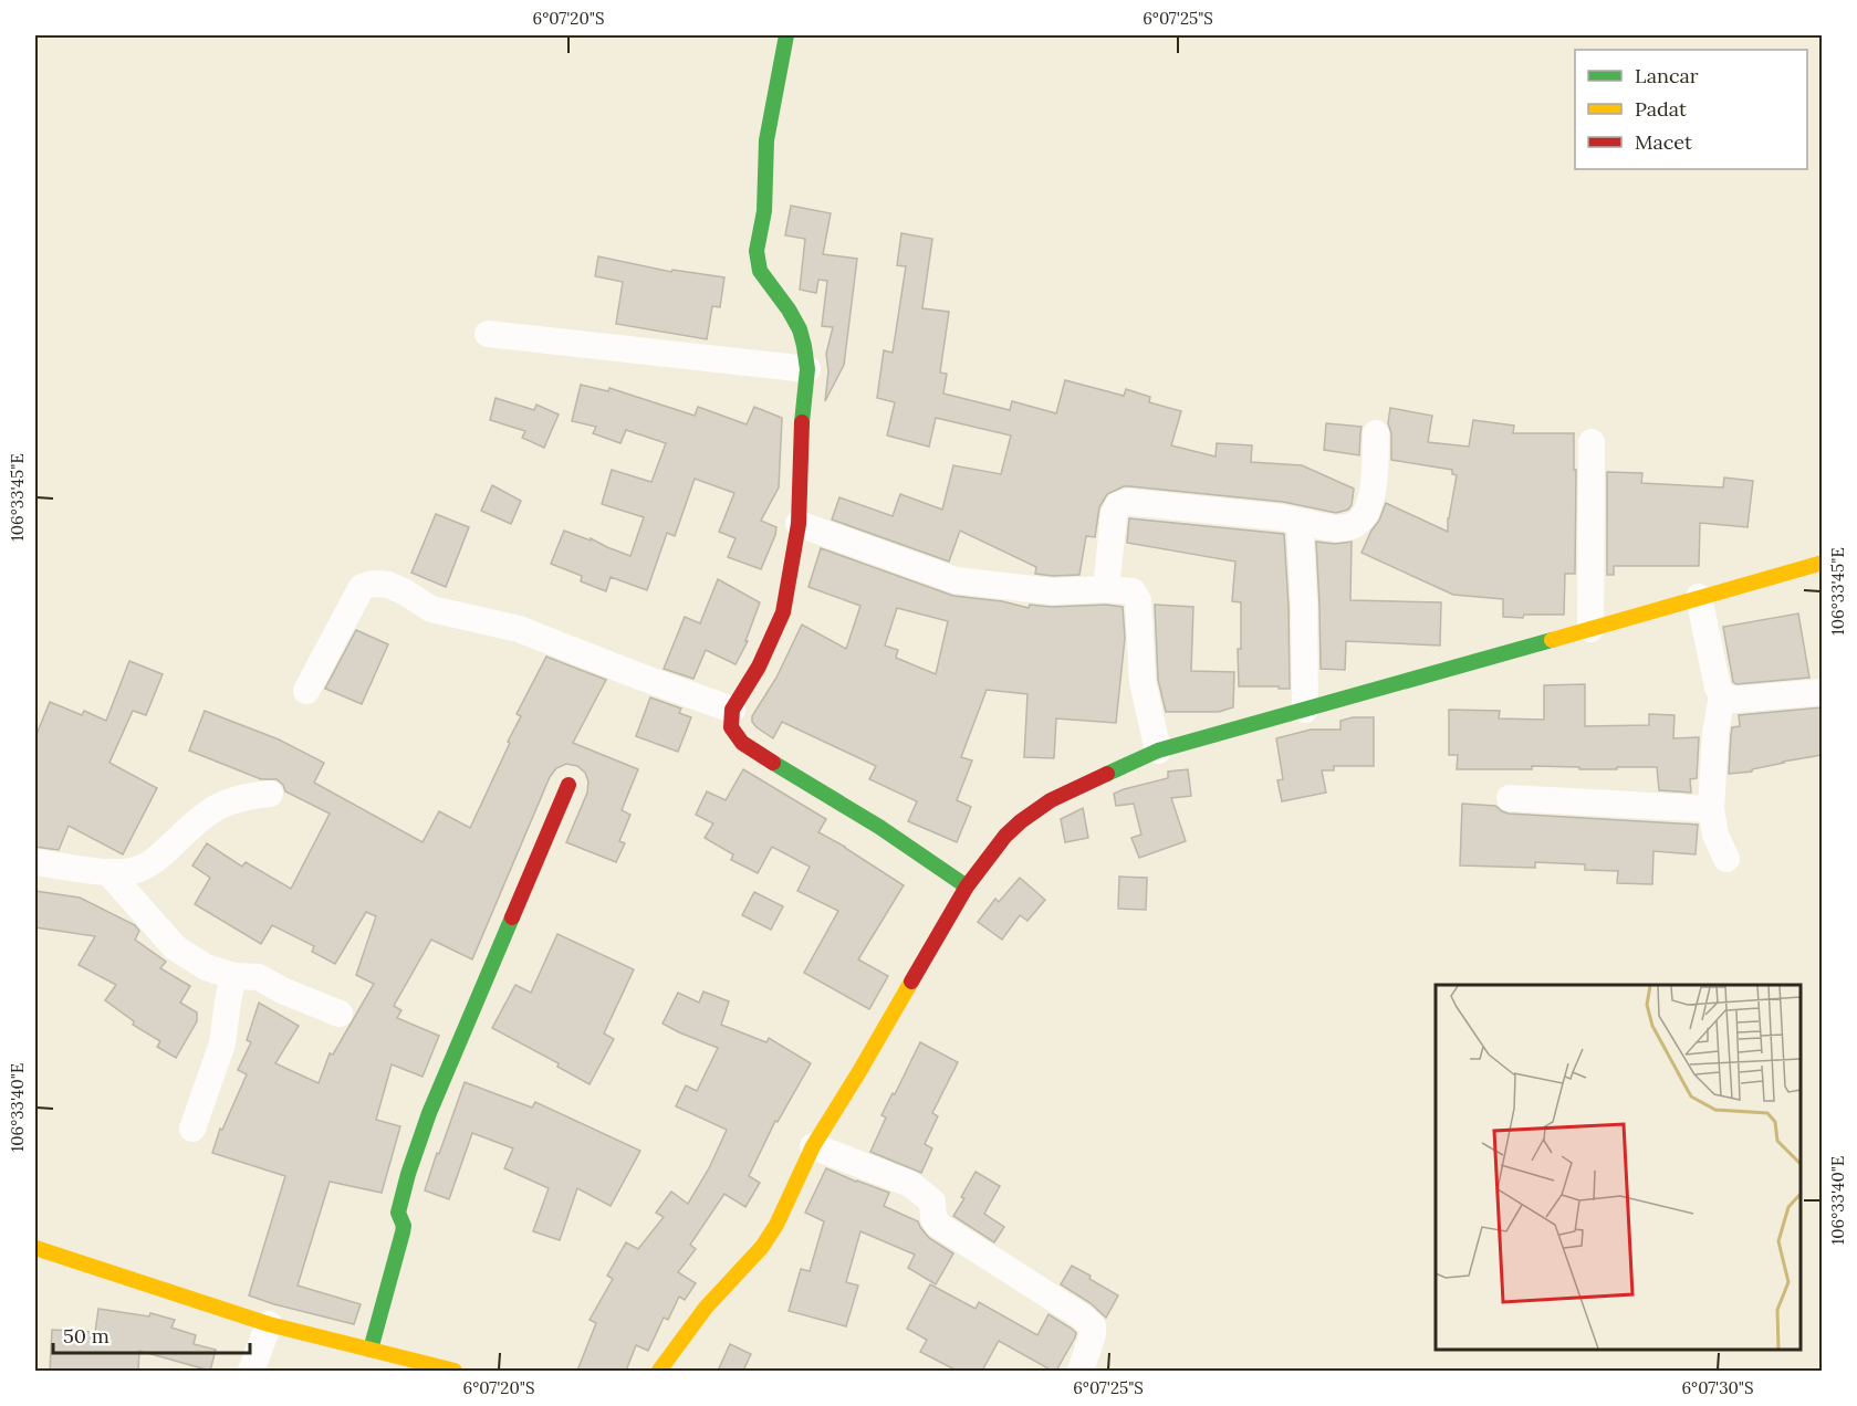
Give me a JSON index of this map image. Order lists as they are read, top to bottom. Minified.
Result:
{"legend":["Lancar","Padat","Macet"],"scale_bar":"50 m","coordinates":["6°07'20\"S","6°07'25\"S","106°33'45\"E","106°33'40\"E","6°07'30\"S"]}
